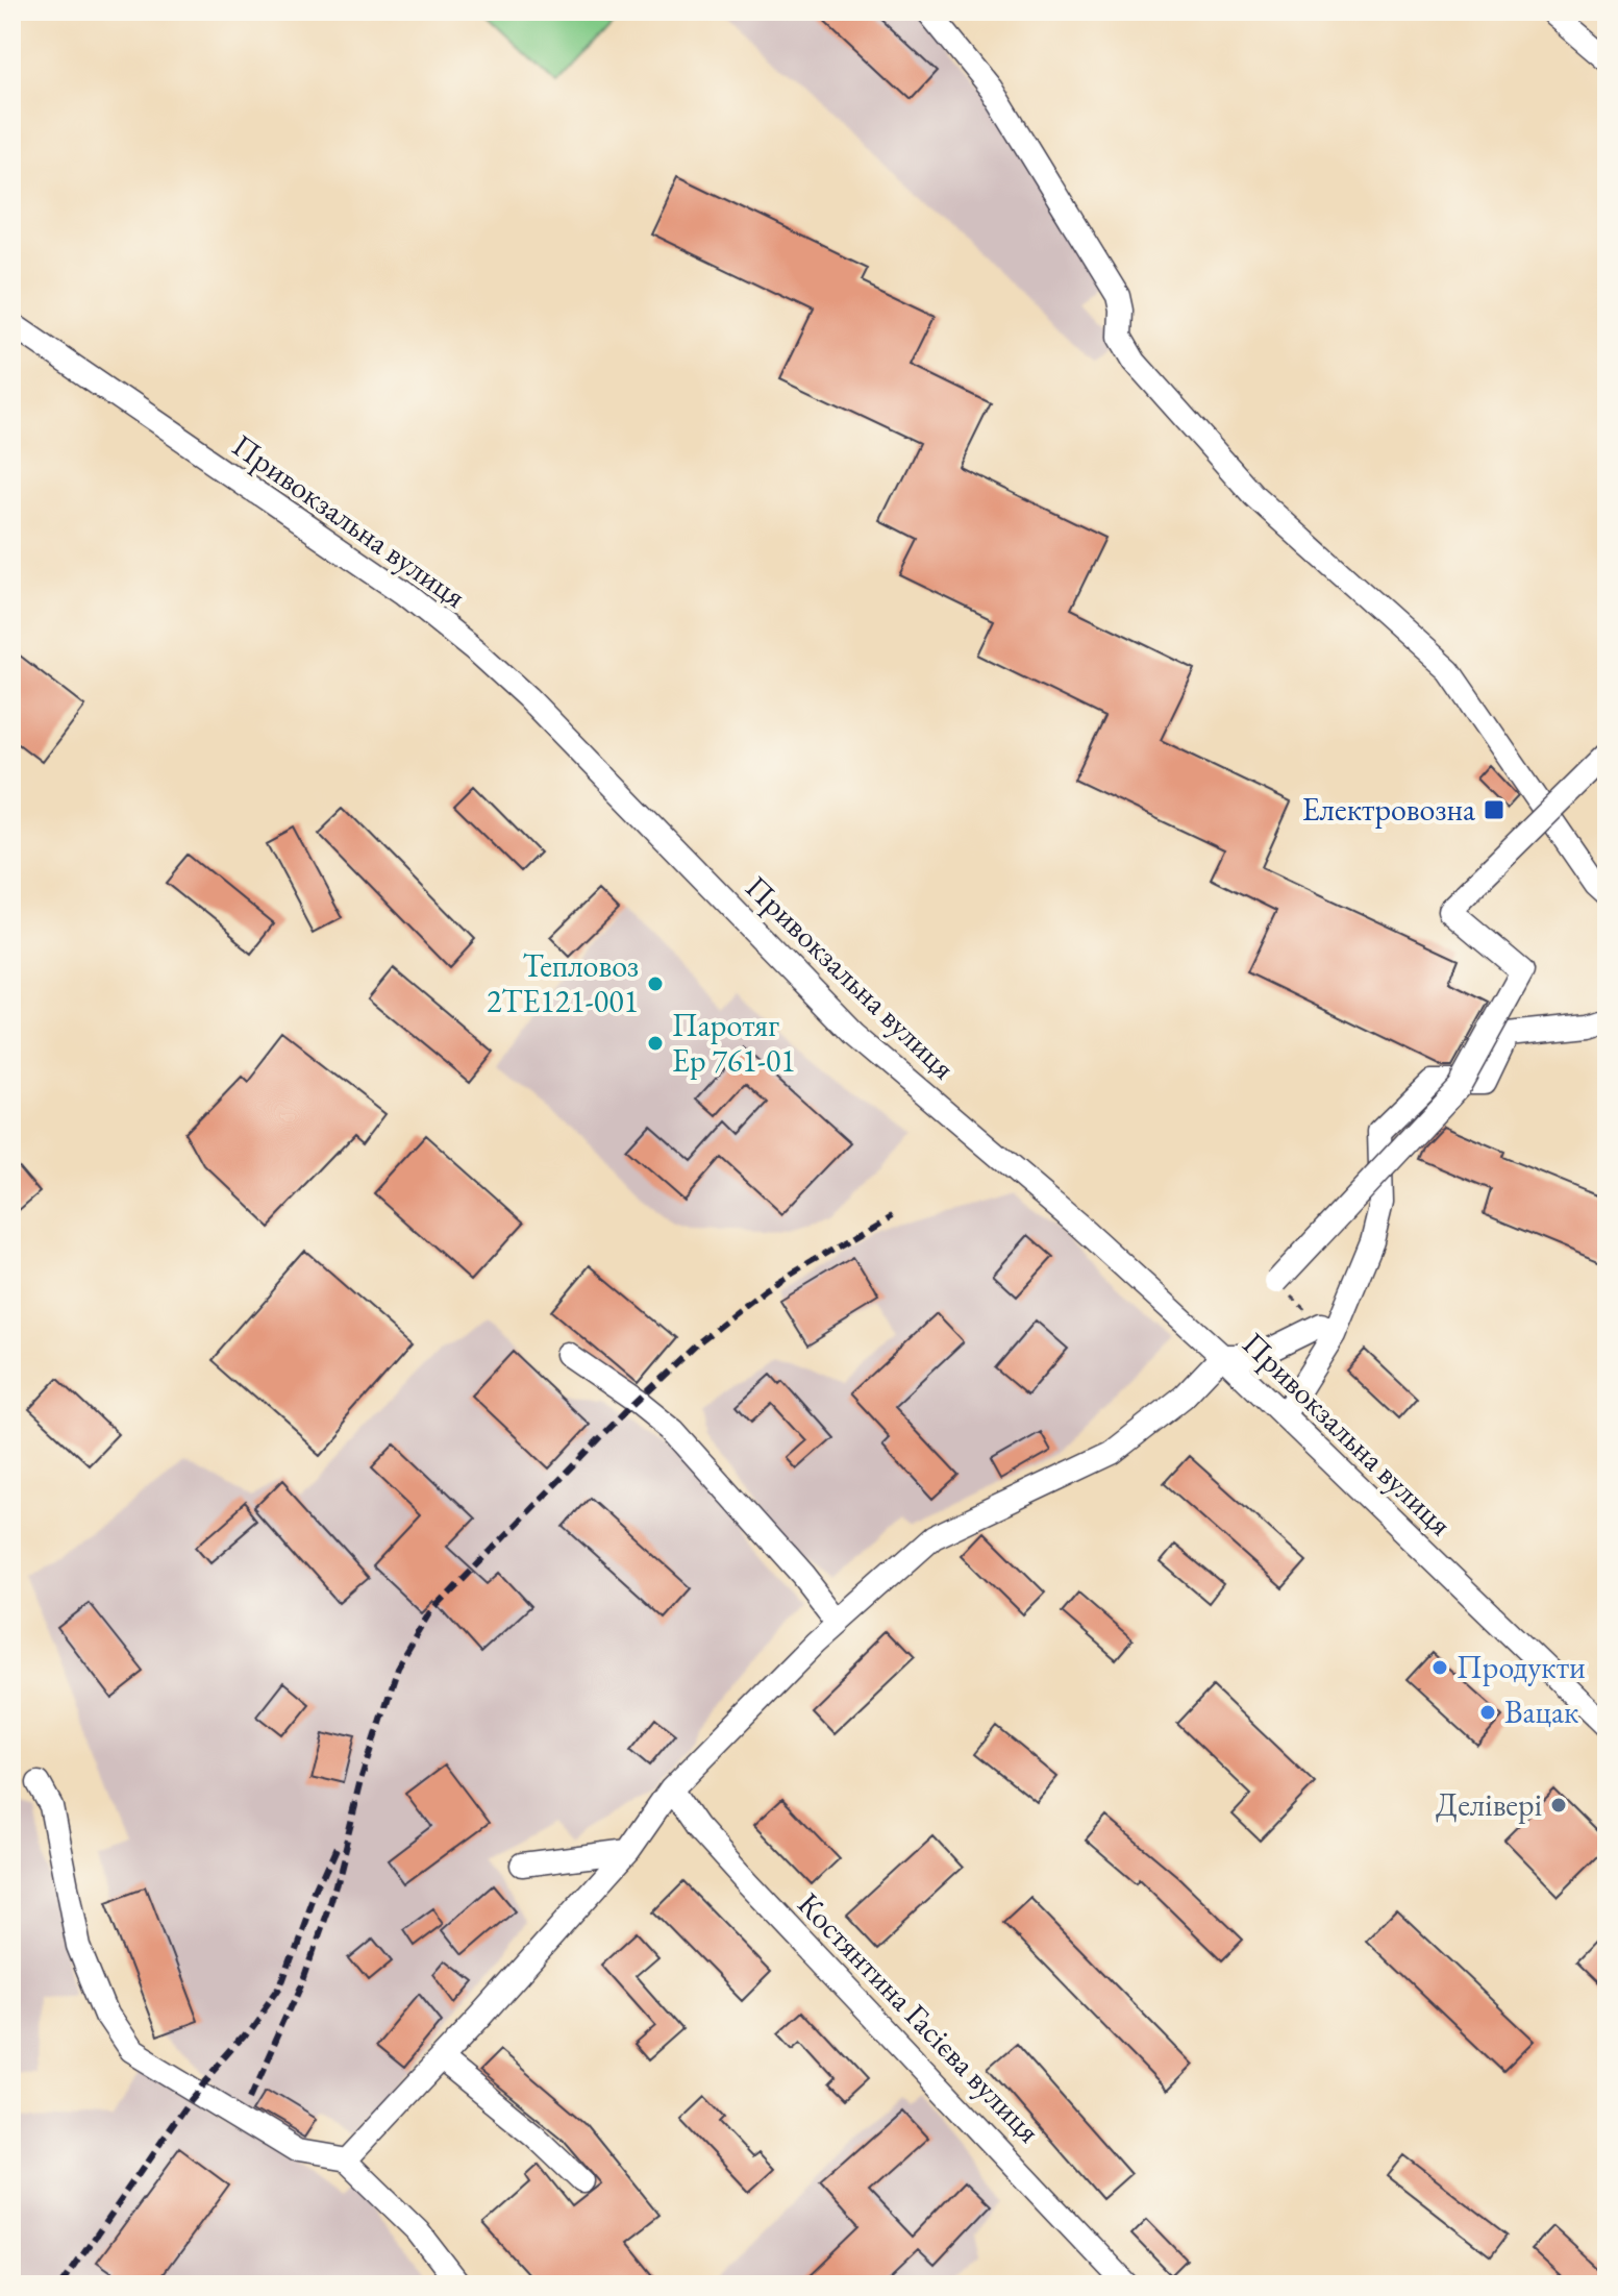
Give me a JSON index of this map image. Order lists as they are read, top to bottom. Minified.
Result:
{"streets":{"street":["Привокзальна вулиця","Костянтина Гасієва вулиця"]},"places":{"transit":["Електровозна"],"other":["Тепловоз 2ТЕ121-001","Паротяг Ер 761-01","Продукти","Вацак","Делівері"]}}
